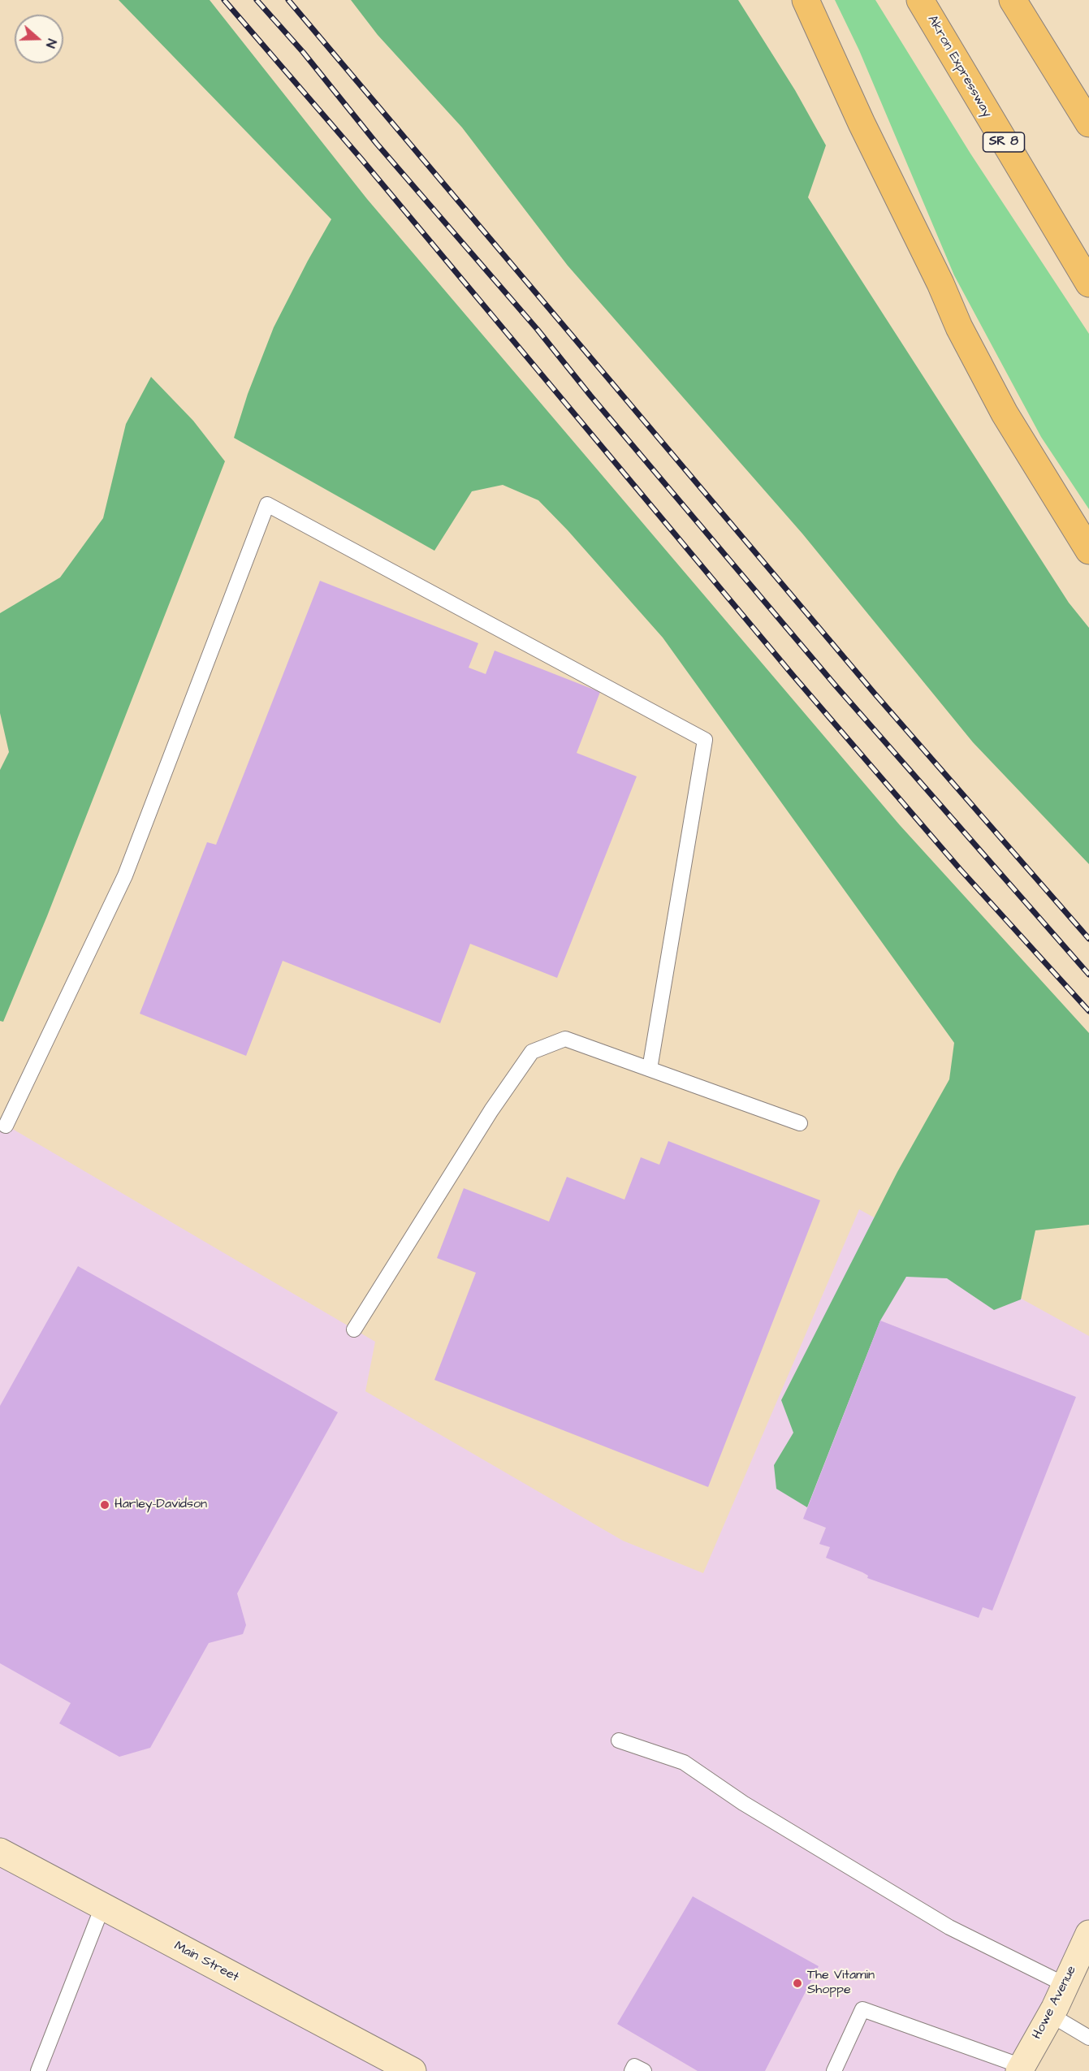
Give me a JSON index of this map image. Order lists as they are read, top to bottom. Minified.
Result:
{"streets":{"highway":["Akron Expressway","SR 8"],"street":["Main Street","Howe Avenue"]},"places":["Harley-Davidson","The Vitamin Shoppe"],"north":"right"}
